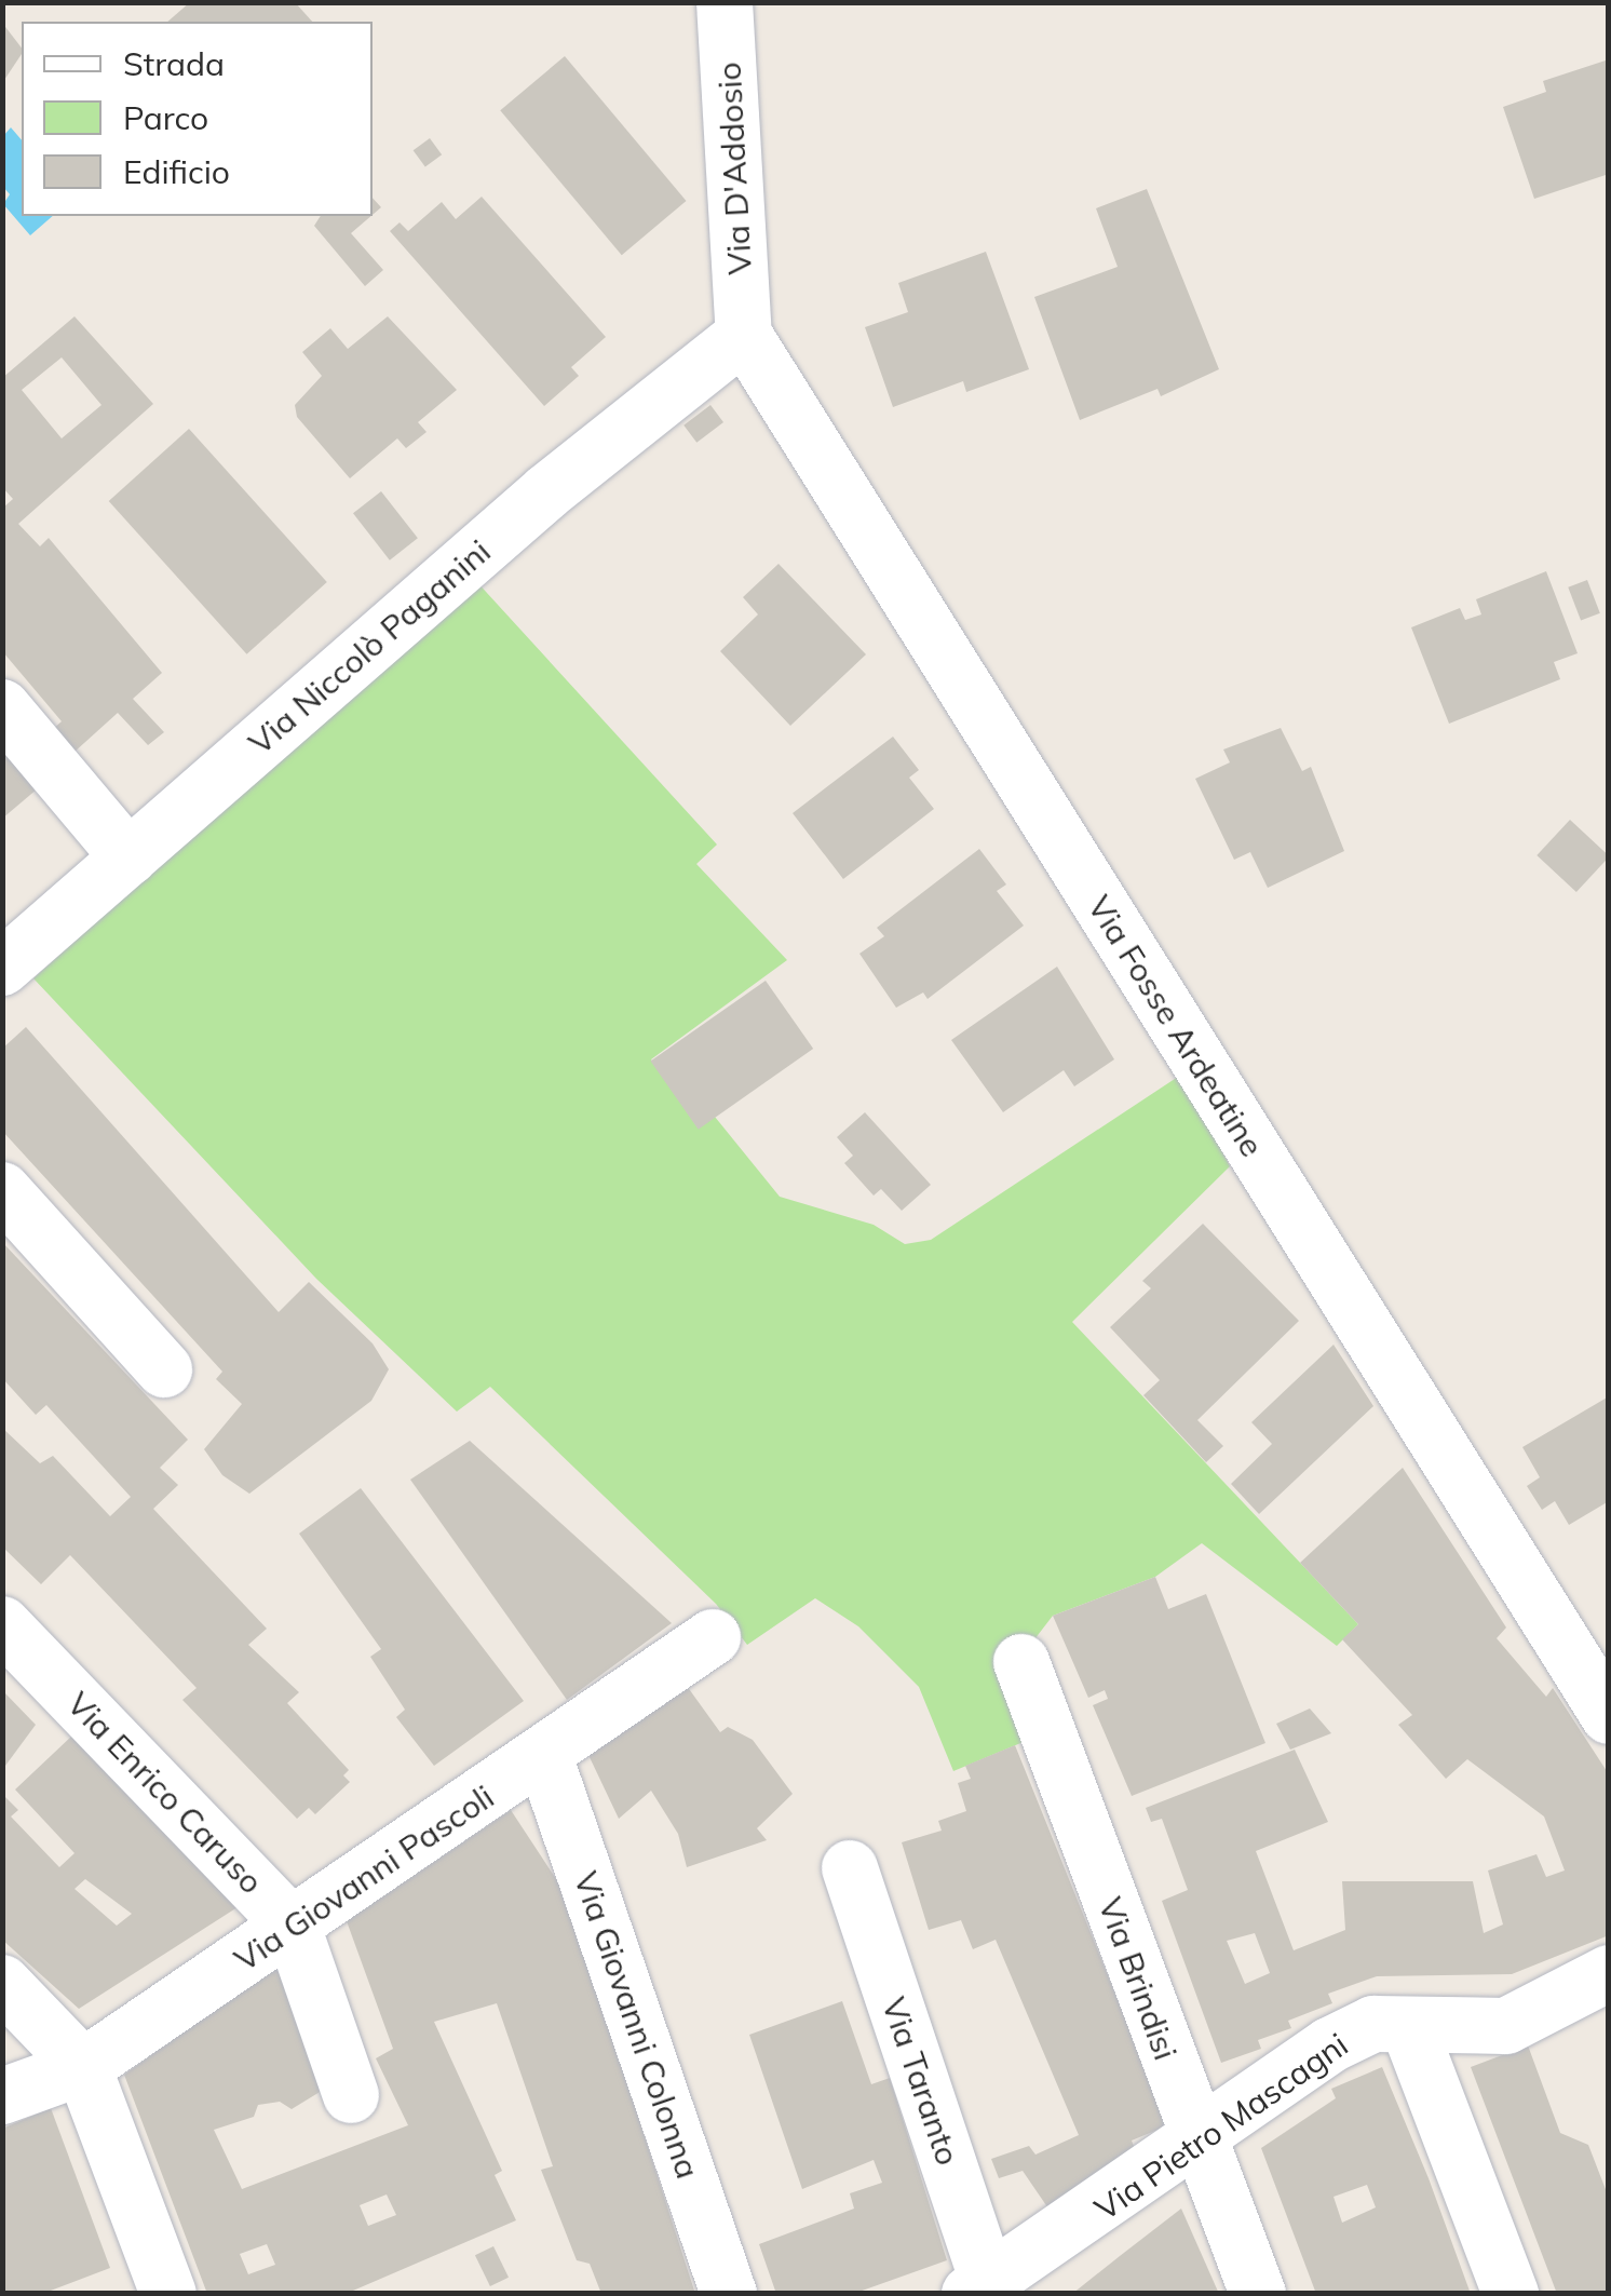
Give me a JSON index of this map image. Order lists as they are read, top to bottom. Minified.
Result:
{"streets":{"street":["Via D'Addosio","Via Niccolò Paganini","Via Fosse Ardeatine","Via Enrico Caruso","Via Giovanni Pascoli","Via Brindisi","Via Giovanni Colonna","Via Taranto","Via Pietro Mascagni"]},"crossings":[["Via D'Addosio","Via Niccolò Paganini"],["Via D'Addosio","Via Fosse Ardeatine"],["Via Niccolò Paganini","Via Fosse Ardeatine"],["Via Enrico Caruso","Via Giovanni Pascoli"],["Via Giovanni Pascoli","Via Giovanni Colonna"],["Via Brindisi","Via Pietro Mascagni"],["Via Taranto","Via Pietro Mascagni"]],"legend":["Strada","Parco","Edificio"]}
